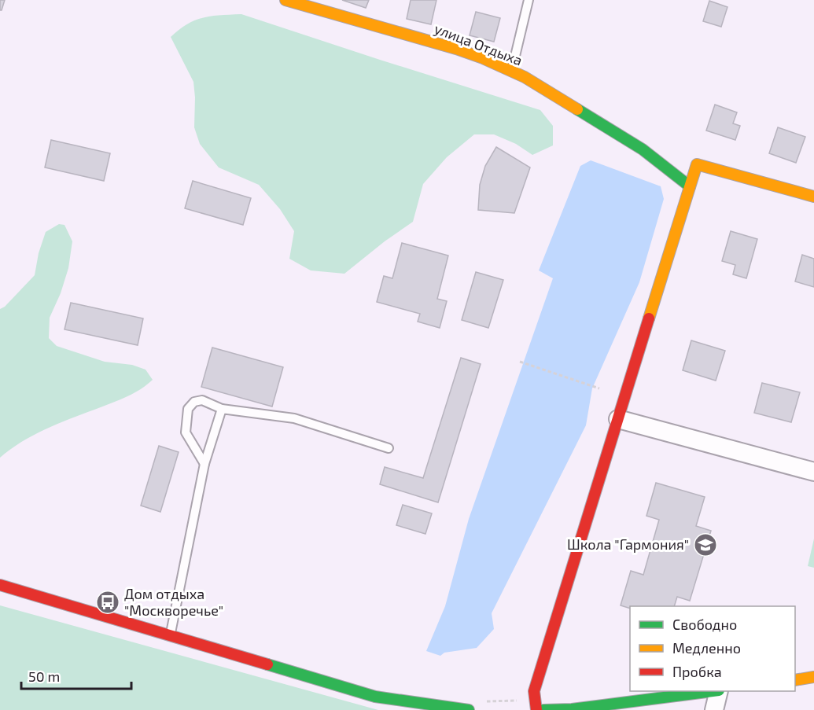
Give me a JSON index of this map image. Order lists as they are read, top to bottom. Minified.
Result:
{"streets":{"street":["улица Отдыха"]},"places":{"school or university":["Школа \"Гармония\""],"bus stop":["Дом отдыха \"Москворечье\""]},"legend":["Свободно","Медленно","Пробка"],"scale_bar":"50 m"}
